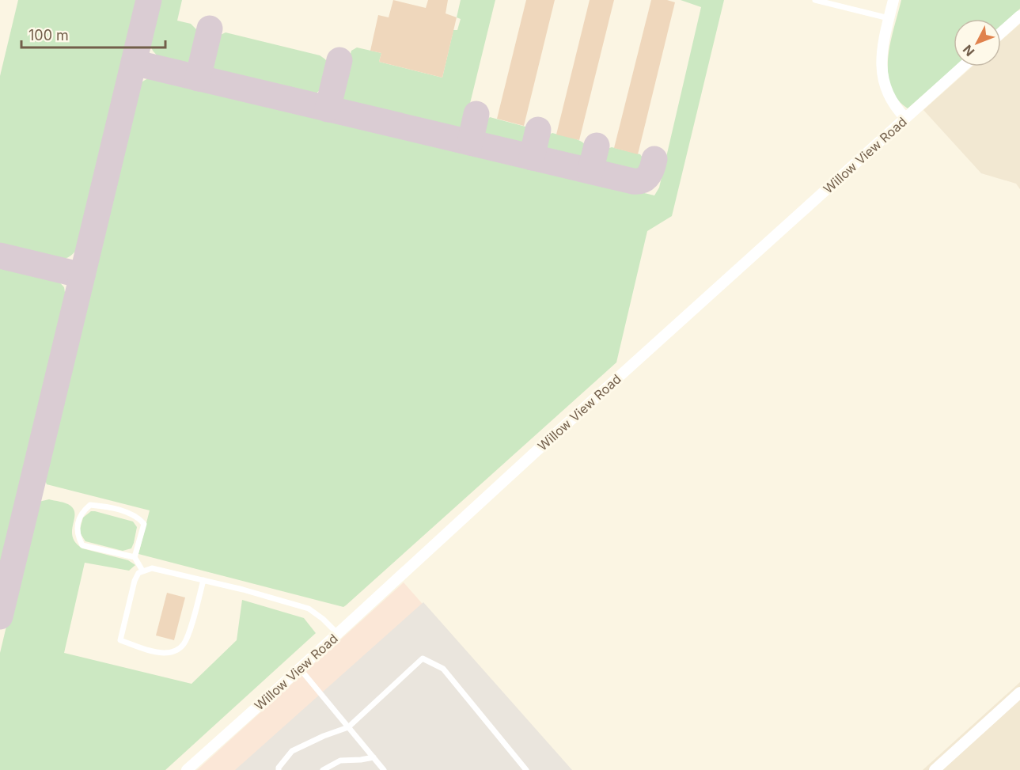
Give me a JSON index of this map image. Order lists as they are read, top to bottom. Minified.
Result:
{"streets":{"street":["Willow View Road"]},"scale_bar":"100 m","north":"bottom left"}
